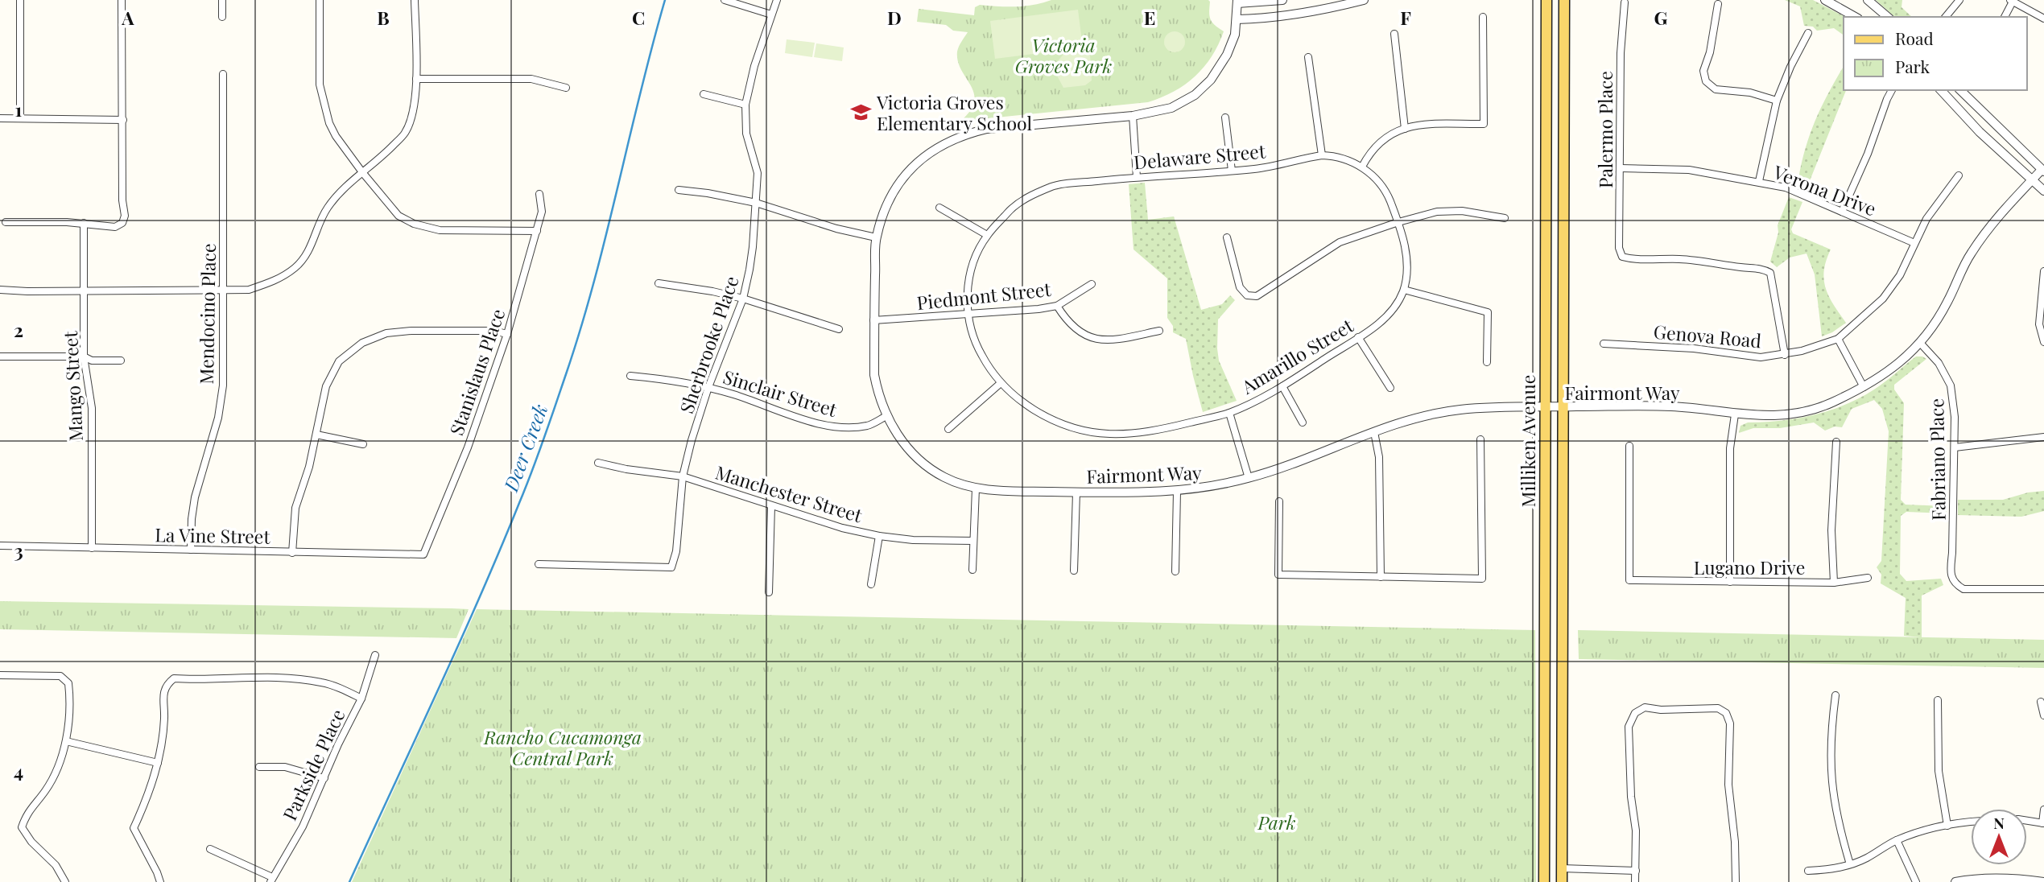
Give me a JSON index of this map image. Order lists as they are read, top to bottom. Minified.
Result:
{"streets":{"main road":["Milliken Avenue"],"street":["Palermo Place","Delaware Street","Verona Drive","Piedmont Street","Mendocino Place","Genova Road","Sherbrooke Place","Amarillo Street","Stanislaus Place","Mango Street","Fairmont Way","Sinclair Street","Fabriano Place","Manchester Street","La Vine Street","Lugano Drive","Parkside Place"]},"crossings":[["Palermo Place","Verona Drive"],["Palermo Place","Genova Road"],["Delaware Street","Piedmont Street"],["Delaware Street","Amarillo Street"],["Verona Drive","Genova Road"],["Piedmont Street","Amarillo Street"],["Piedmont Street","Fairmont Way"],["Mendocino Place","La Vine Street"],["Sherbrooke Place","Sinclair Street"],["Sherbrooke Place","Manchester Street"],["Stanislaus Place","La Vine Street"],["Mango Street","La Vine Street"],["Fairmont Way","Sinclair Street"],["Fairmont Way","Milliken Avenue"],["Fairmont Way","Fabriano Place"]],"water":["Deer Creek"],"parks":["Victoria Groves Park","Rancho Cucamonga Central Park","Park"],"places":{"school or university":["Victoria Groves Elementary School"]},"legend":["Road","Park"],"north":"top","grid":{"columns":["A","B","C","D","E","F","G"],"rows":["1","2","3","4"]}}
